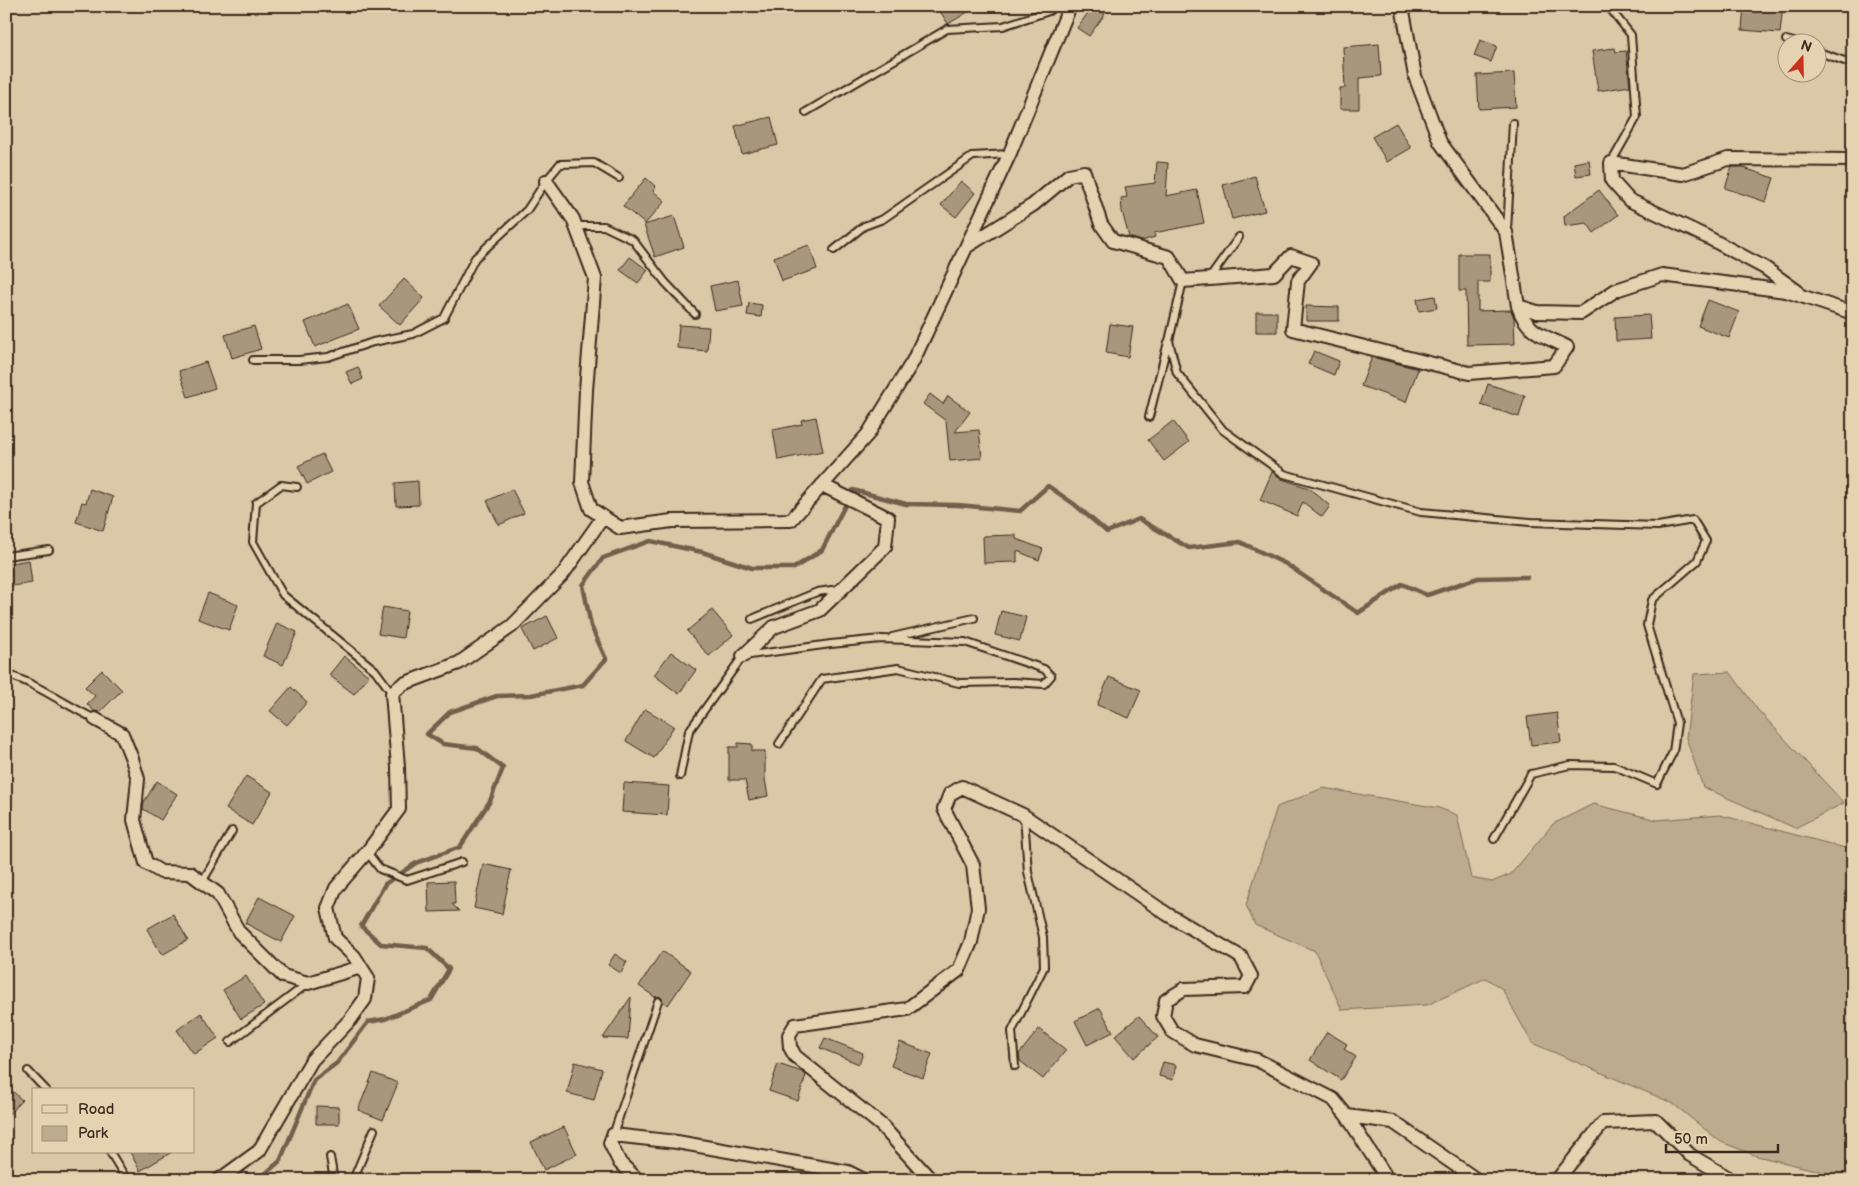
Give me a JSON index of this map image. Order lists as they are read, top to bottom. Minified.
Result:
{"legend":["Road","Park"],"scale_bar":"50 m","north":"top"}
